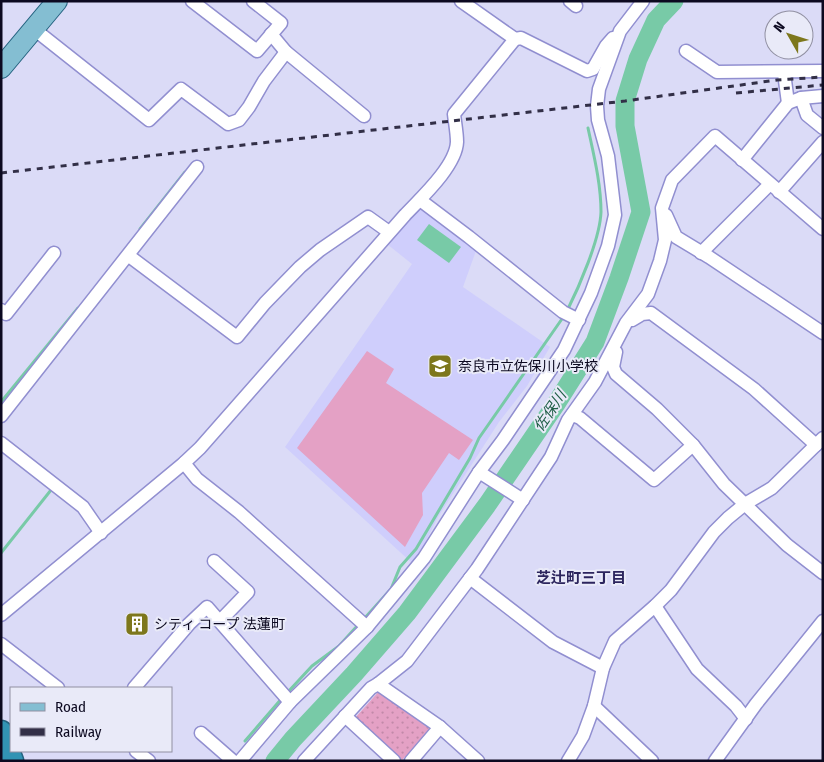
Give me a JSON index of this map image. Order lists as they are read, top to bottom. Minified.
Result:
{"districts":["芝辻町三丁目"],"water":["佐保川"],"places":{"school or university":["奈良市立佐保川小学校"],"building":["シティ コープ 法蓮町"]},"legend":["Road","Railway"],"north":"top left"}
